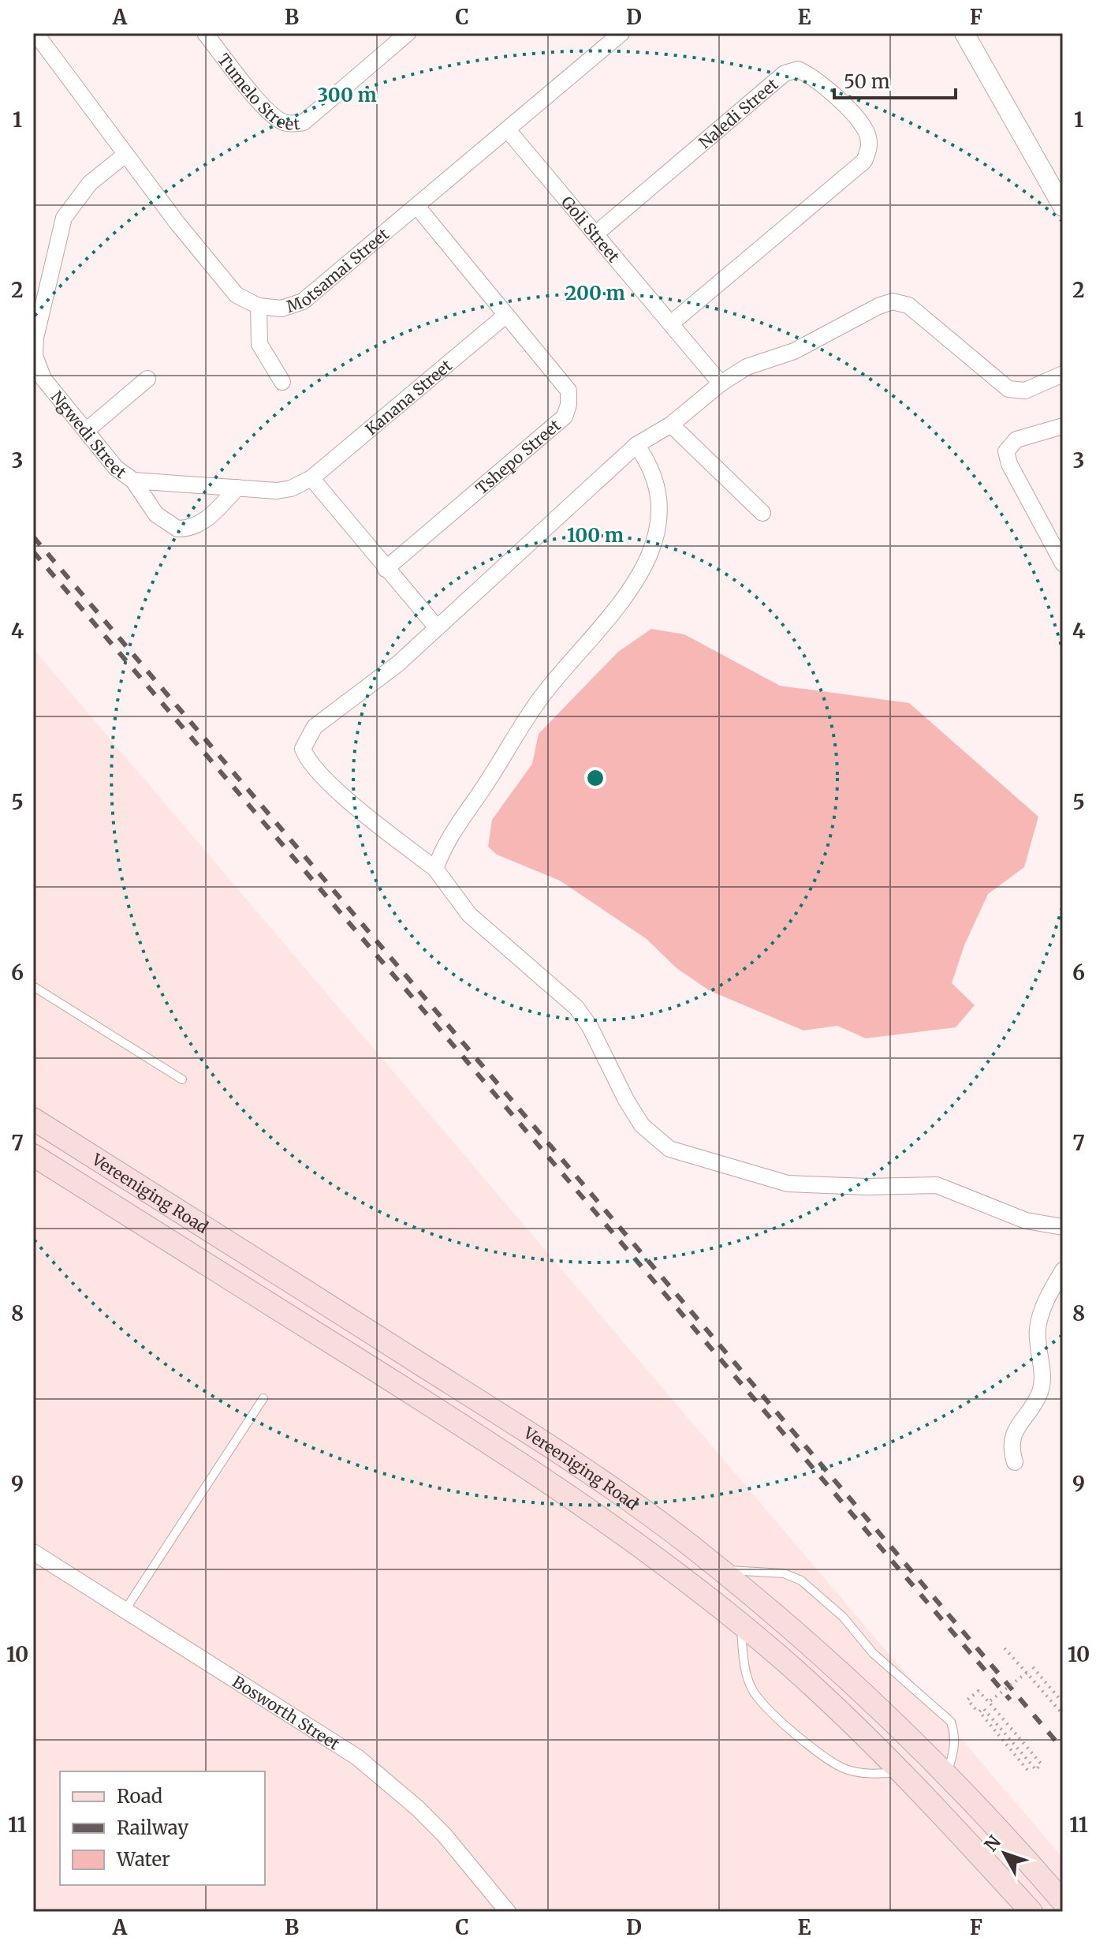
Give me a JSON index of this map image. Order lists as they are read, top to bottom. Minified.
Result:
{"streets":{"main road":["Vereeniging Road"],"street":["Tumelo Street","Naledi Street","Goli Street","Motsamai Street","Kanana Street","Ngwedi Street","Tshepo Street","Bosworth Street"]},"crossings":[["Naledi Street","Goli Street"],["Goli Street","Motsamai Street"],["Motsamai Street","Ngwedi Street"],["Motsamai Street","Tshepo Street"],["Kanana Street","Ngwedi Street"],["Kanana Street","Tshepo Street"]],"legend":["Road","Railway","Water"],"scale_bar":"50 m","north":"top left","grid":{"columns":["A","B","C","D","E","F"],"rows":["1","2","3","4","5","6","7","8","9","10","11"]},"rings":["300 m","200 m","100 m"]}
